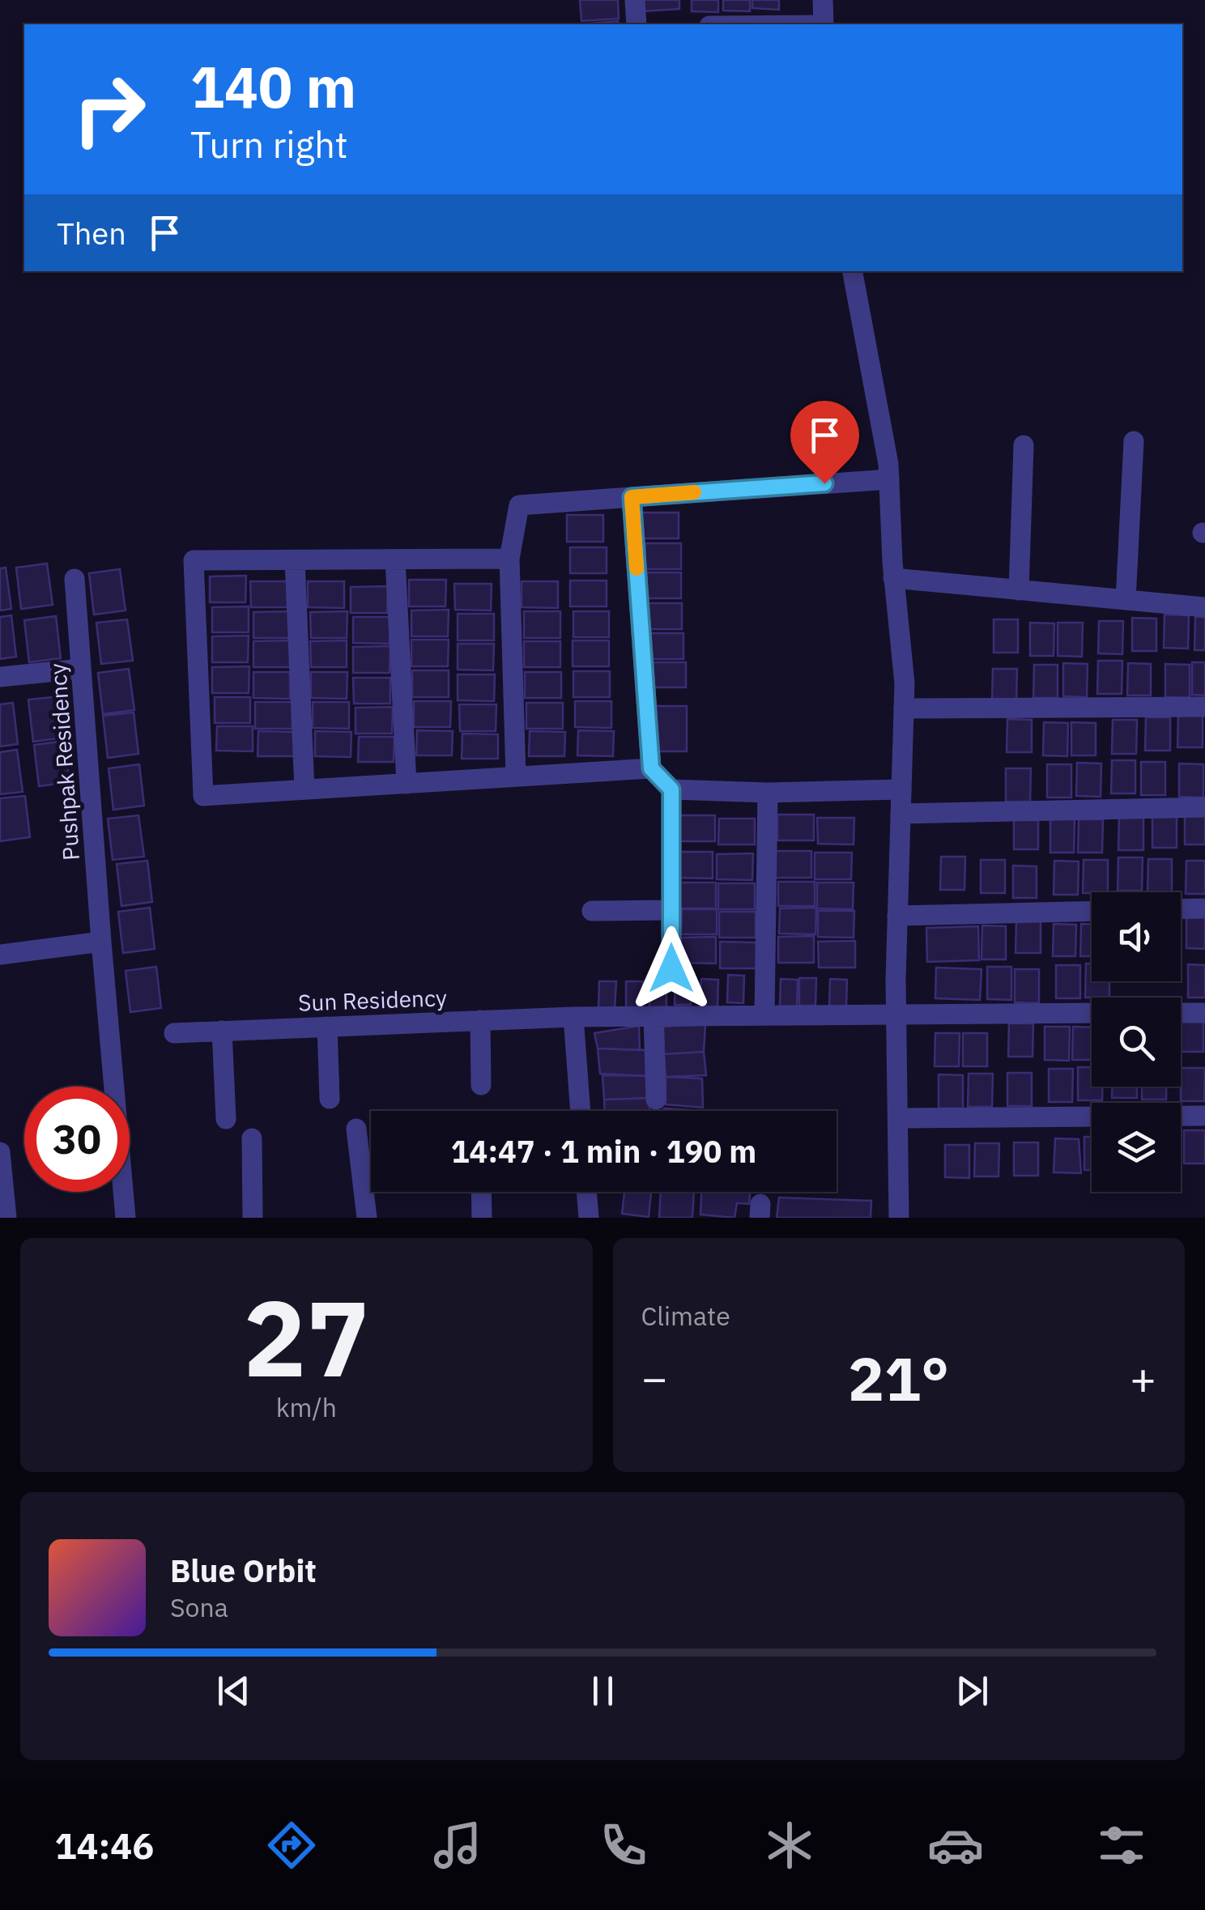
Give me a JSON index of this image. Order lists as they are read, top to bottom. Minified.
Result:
{"streets":{"street":["Pushpak Residency","Sun Residency"]},"page":{"turn":["140 m","Turn right"],"then":"Then","limit":"30","trip":"14:47 · 1 min · 190 m","tile":[["27","km/h"],"Climate"],"heat":["−","21°","+"],"song":["Blue Orbit","Sona"],"tabs":"14:46"}}
